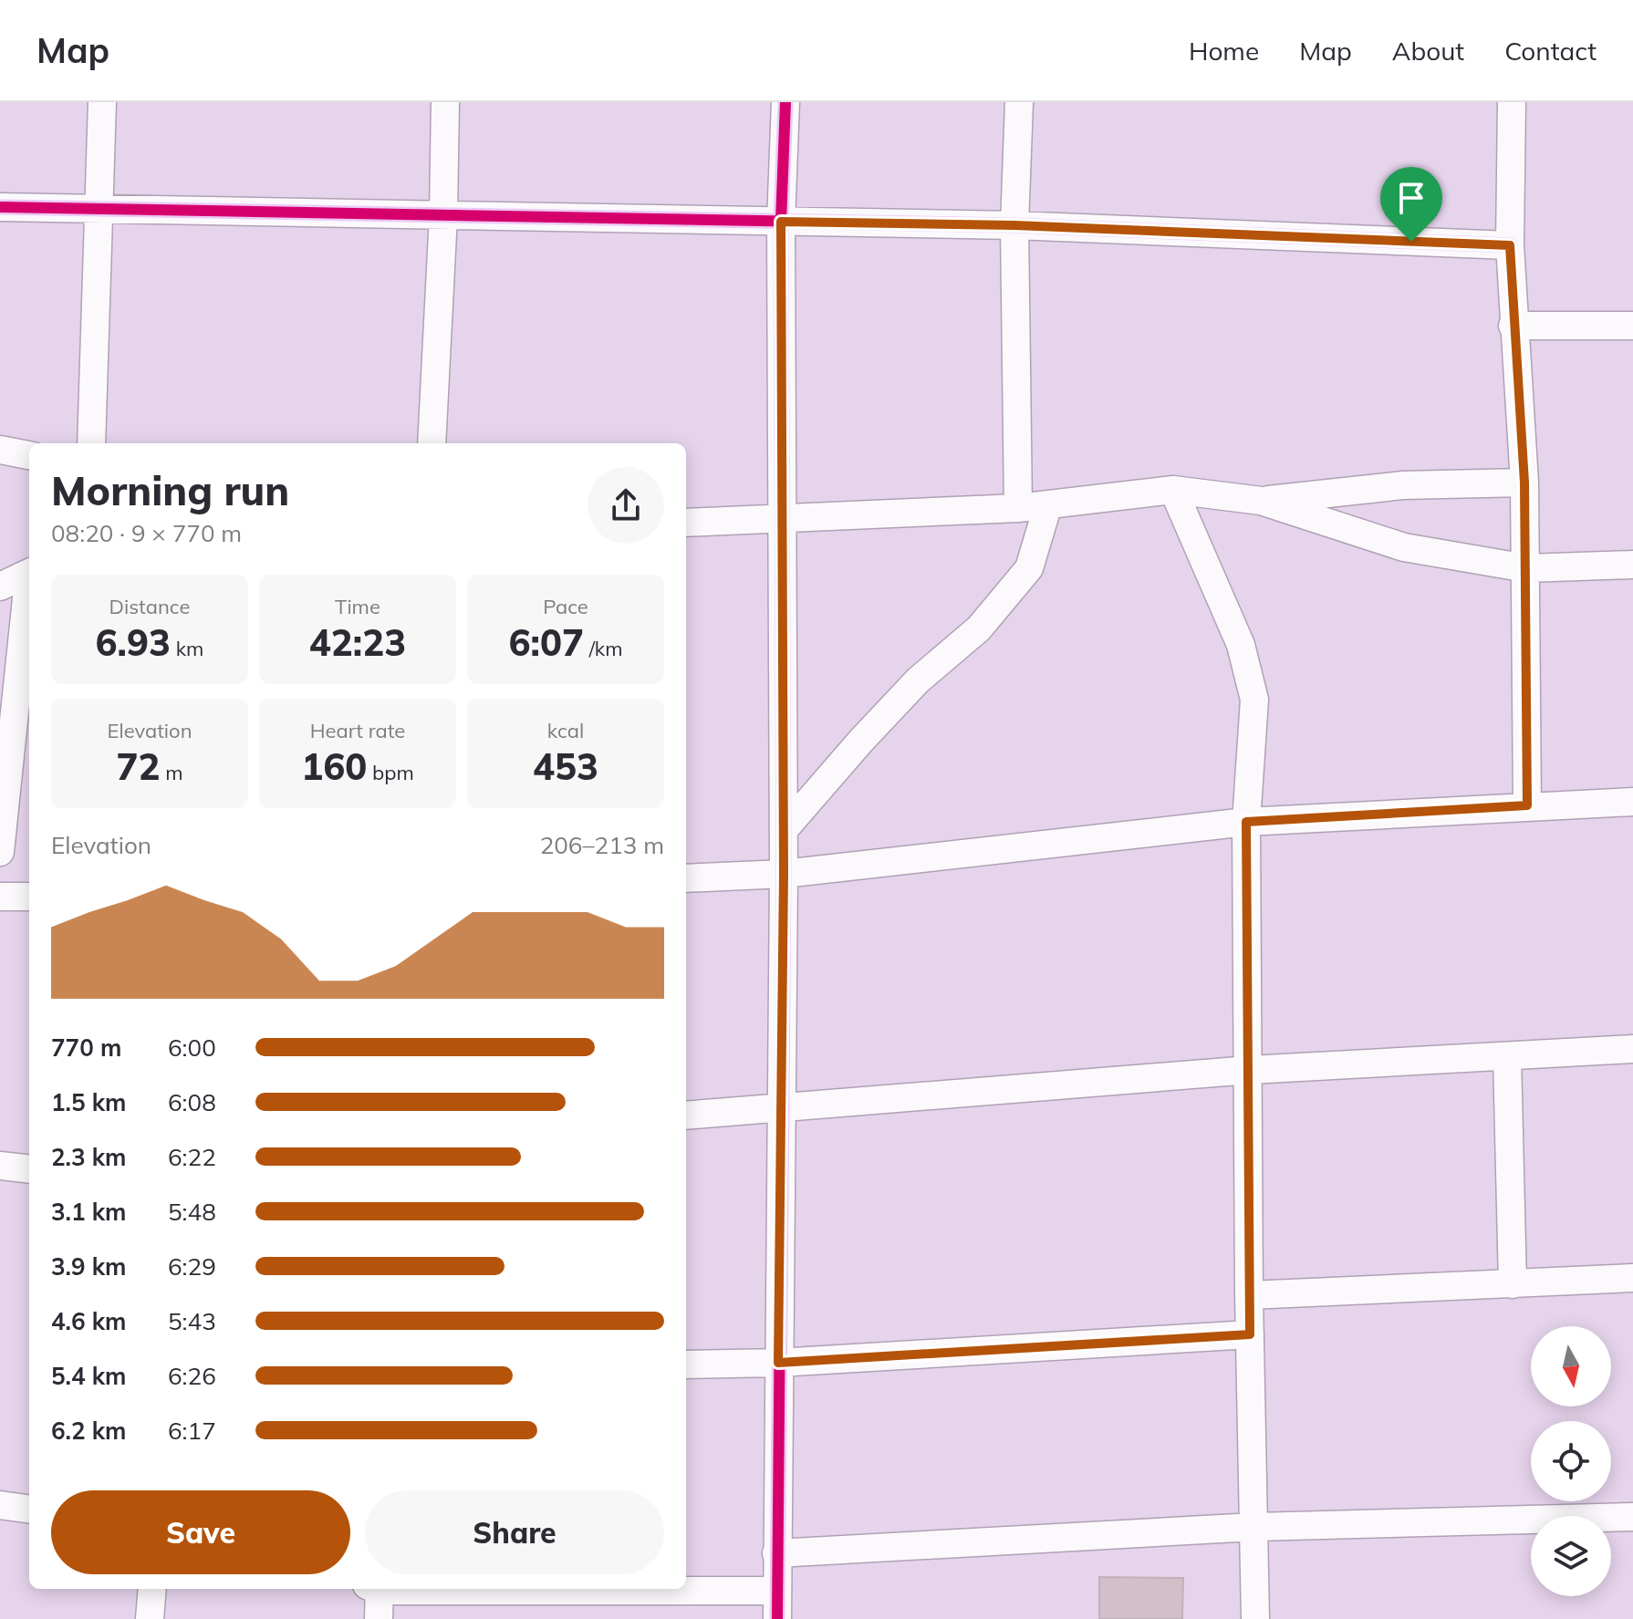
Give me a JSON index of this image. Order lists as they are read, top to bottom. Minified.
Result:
{"north":"bottom","page":{"header":"Map","nav":["Home","Map","About","Contact"],"heading":["Morning run","08:20 · 9 × 770 m"],"stats":[["Distance","6.93 km"],["Time","42:23"],["Pace","6:07 /km"],["Elevation","72 m"],["Heart rate","160 bpm"],["kcal","453"]],"chart":["Elevation","206–213 m"],"list":[{"name":"770 m","note":"6:00"},{"name":"1.5 km","note":"6:08"},{"name":"2.3 km","note":"6:22"},{"name":"3.1 km","note":"5:48"},{"name":"3.9 km","note":"6:29"},{"name":"4.6 km","note":"5:43"},{"name":"5.4 km","note":"6:26"},{"name":"6.2 km","note":"6:17"}],"buttons":["Save","Share"]}}
